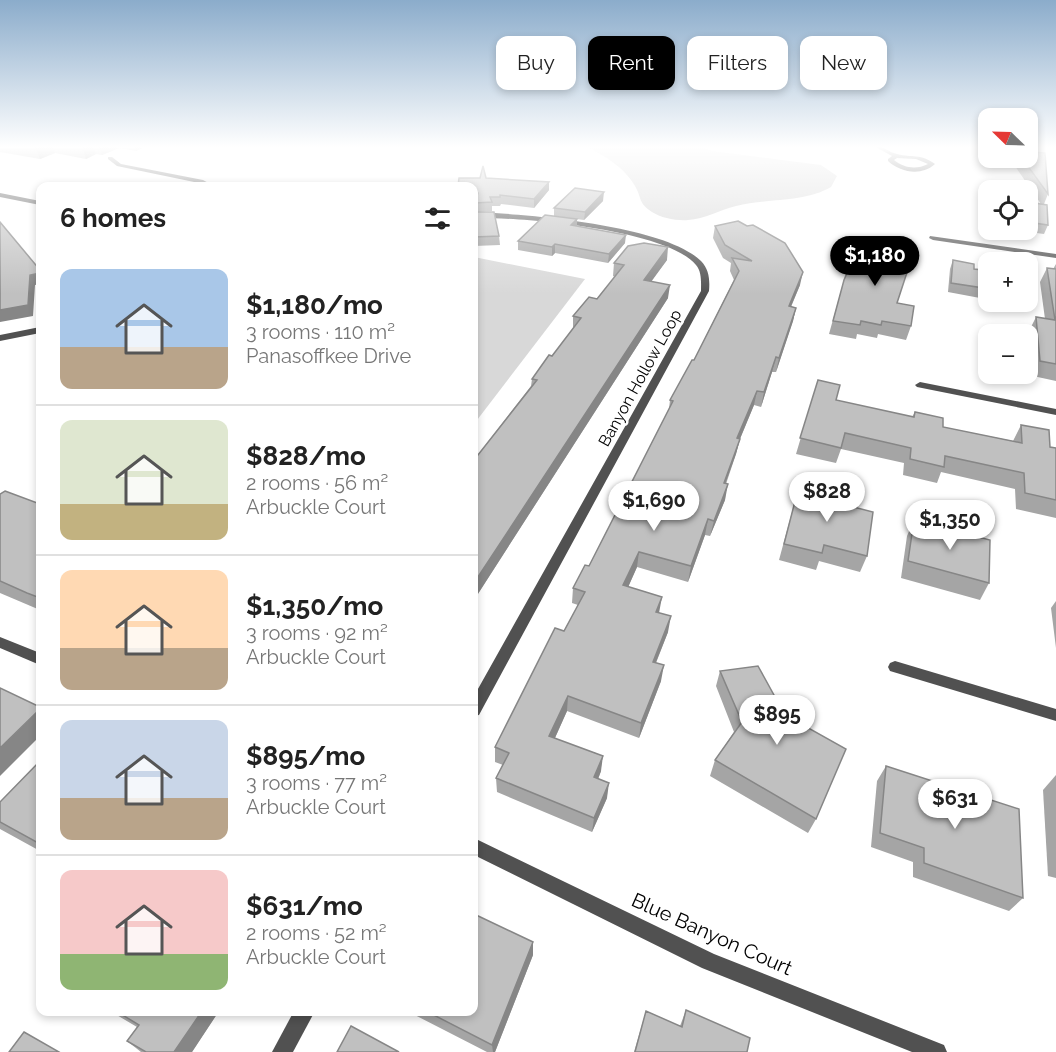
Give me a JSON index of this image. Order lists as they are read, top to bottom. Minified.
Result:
{"streets":{"street":["Banyon Hollow Loop","Blue Banyon Court"]},"north":"top left","page":{"chip":["Buy","Rent","Filters","New"],"map_buttons":["+","−"],"heading":"6 homes","price":["$1,180","$828","$1,690","$1,350","$895","$631"],"list":[{"name":"$1,180/mo","note":"3 rooms · 110 m² · Panasoffkee Drive"},{"name":"$828/mo","note":"2 rooms · 56 m² · Arbuckle Court"},{"name":"$1,350/mo","note":"3 rooms · 92 m² · Arbuckle Court"},{"name":"$895/mo","note":"3 rooms · 77 m² · Arbuckle Court"},{"name":"$631/mo","note":"2 rooms · 52 m² · Arbuckle Court"}]}}
